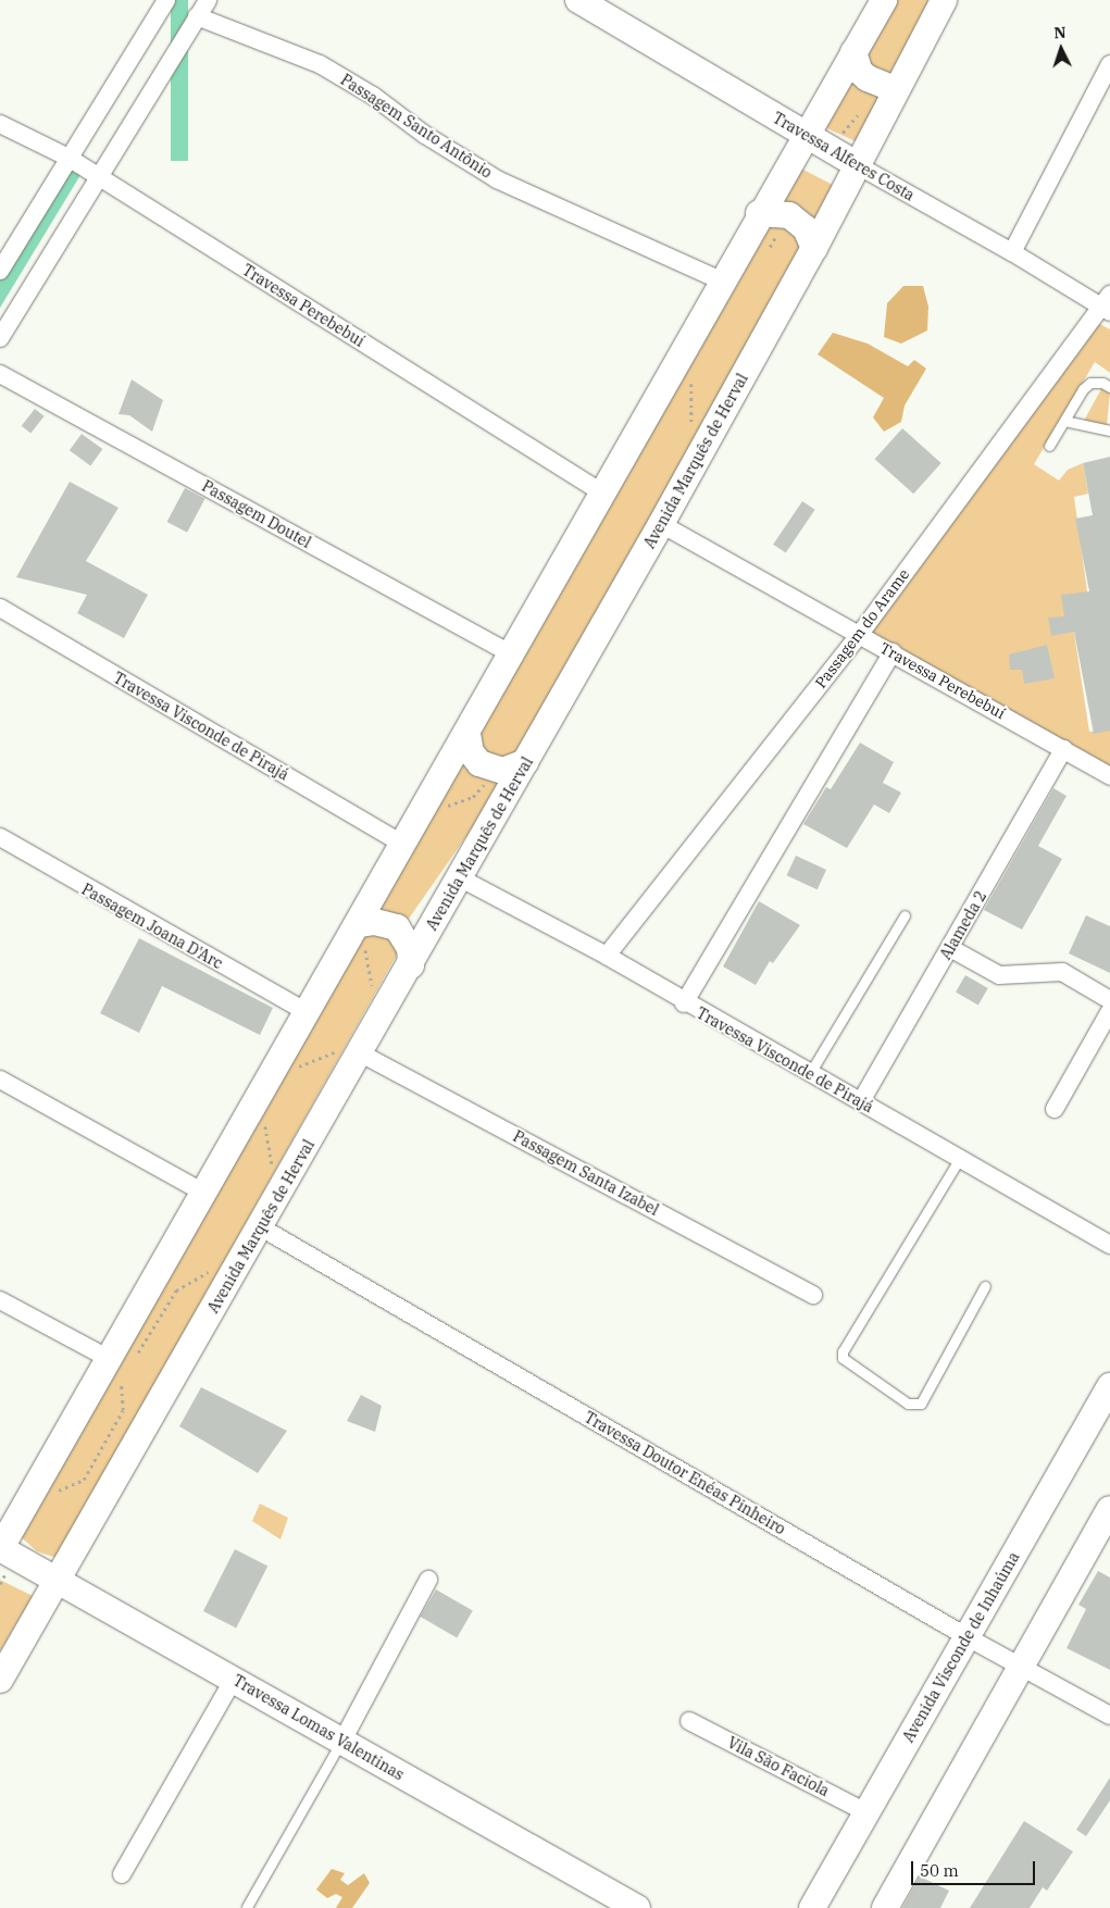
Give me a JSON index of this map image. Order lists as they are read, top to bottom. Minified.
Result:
{"streets":{"main road":["Travessa Alferes Costa","Avenida Marquês de Herval","Avenida Visconde de Inhaúma","Travessa Lomas Valentinas"],"street":["Passagem Santo Antônio","Travessa Perebebuí","Passagem Doutel","Passagem do Arame","Travessa Visconde de Pirajá","Alameda 2","Passagem Joana D'Arc","Passagem Santa Izabel","Travessa Doutor Enéas Pinheiro","Vila São Faciola"]},"crossings":[["Travessa Alferes Costa","Avenida Marquês de Herval"],["Travessa Alferes Costa","Passagem do Arame"],["Travessa Perebebuí","Avenida Marquês de Herval"],["Travessa Perebebuí","Passagem do Arame"],["Travessa Perebebuí","Alameda 2"],["Avenida Marquês de Herval","Travessa Visconde de Pirajá"],["Avenida Marquês de Herval","Passagem Santa Izabel"],["Avenida Marquês de Herval","Travessa Doutor Enéas Pinheiro"],["Avenida Marquês de Herval","Travessa Lomas Valentinas"],["Passagem do Arame","Travessa Visconde de Pirajá"],["Travessa Visconde de Pirajá","Alameda 2"],["Travessa Doutor Enéas Pinheiro","Avenida Visconde de Inhaúma"],["Avenida Visconde de Inhaúma","Vila São Faciola"]],"scale_bar":"50 m","north":"top"}
